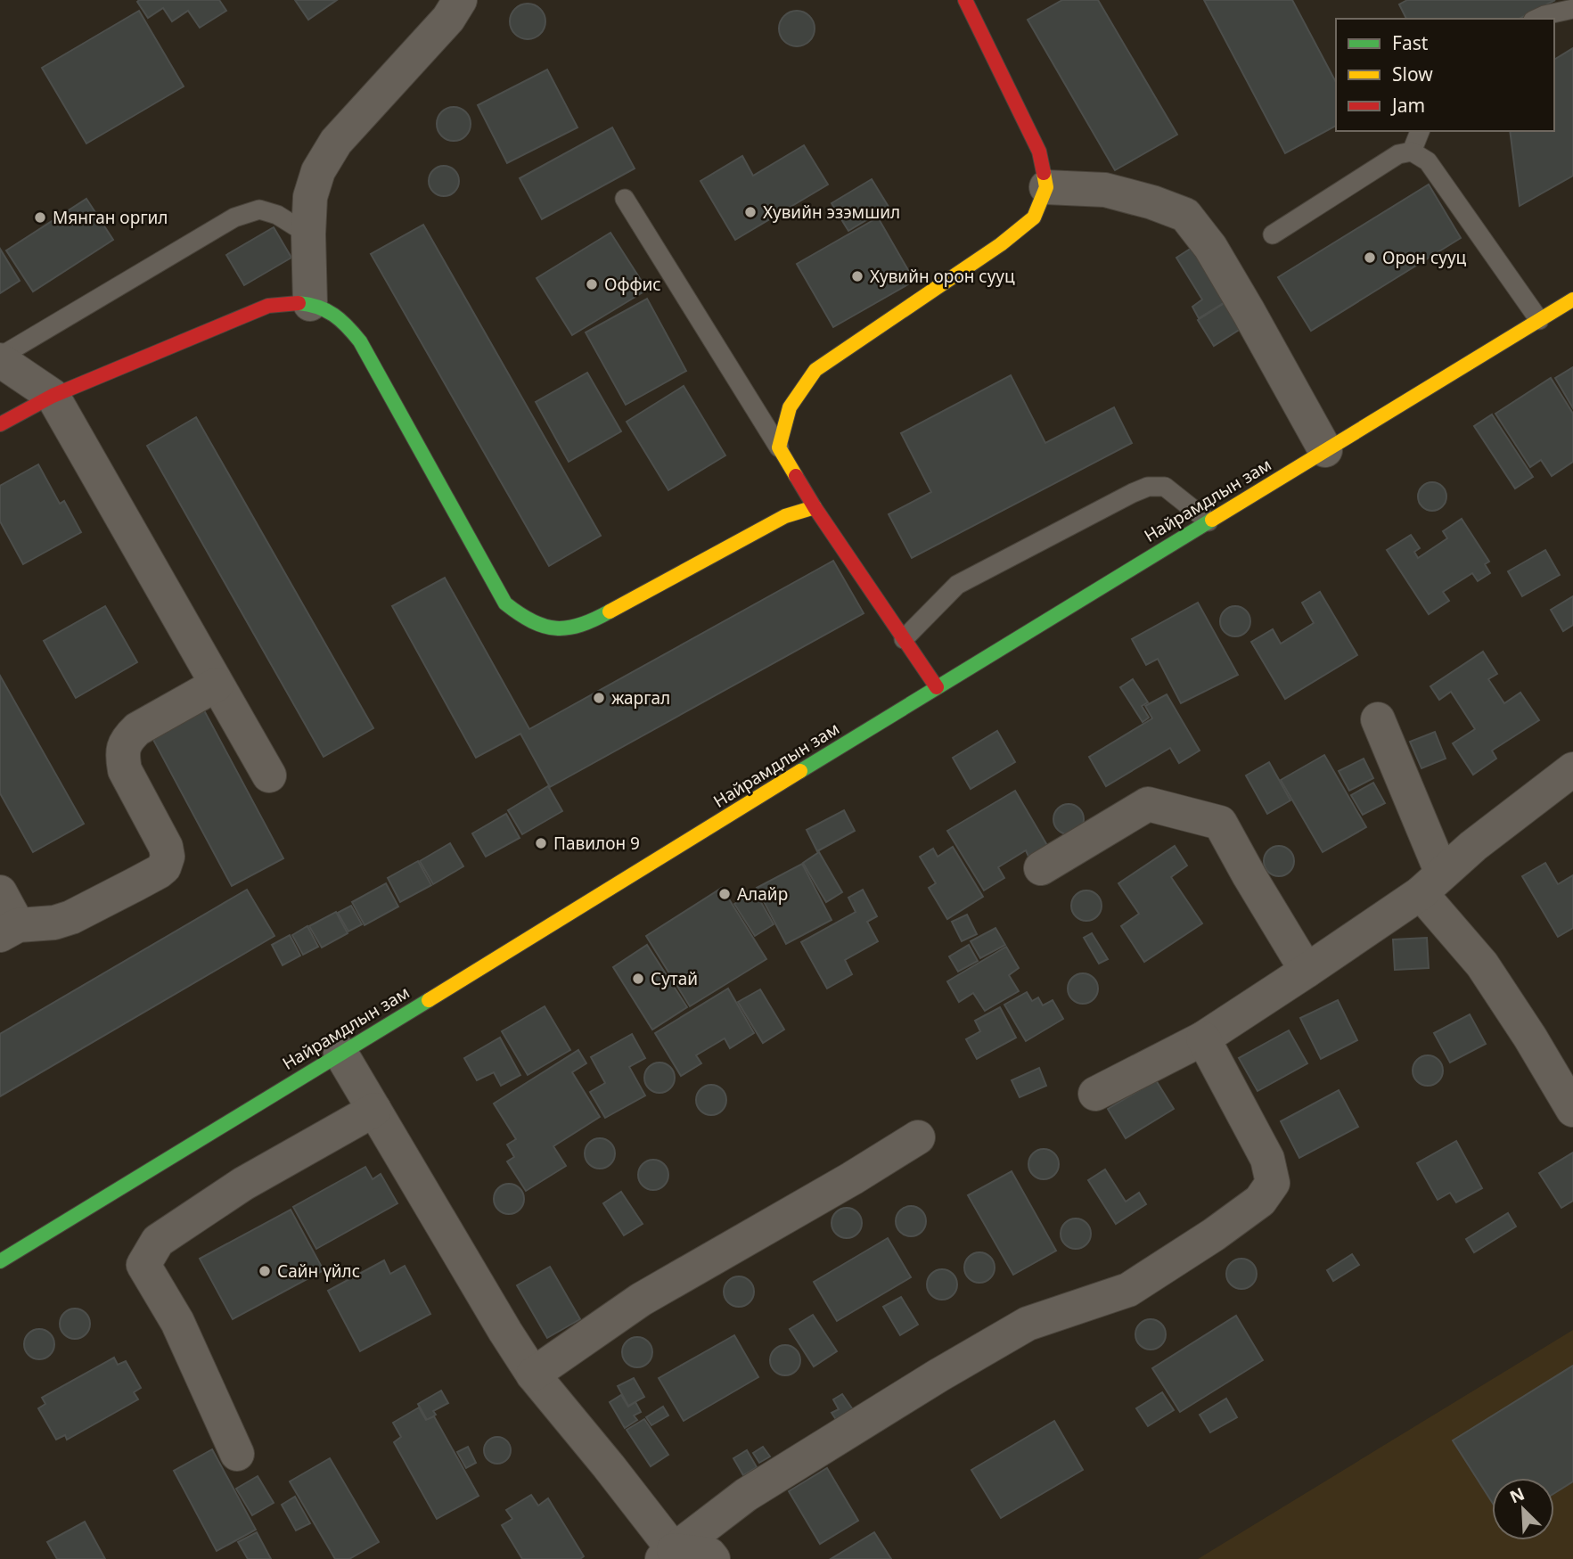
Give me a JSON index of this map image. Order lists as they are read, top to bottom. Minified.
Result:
{"streets":{"street":["Найрамдлын зам"]},"places":["Хувийн эзэмшил","Мянган оргил","Орон сууц","Хувийн орон сууц","Оффис","жаргал","Павилон 9","Алайр","Сутай","Сайн үйлс"],"legend":["Fast","Slow","Jam"],"north":"top left"}
